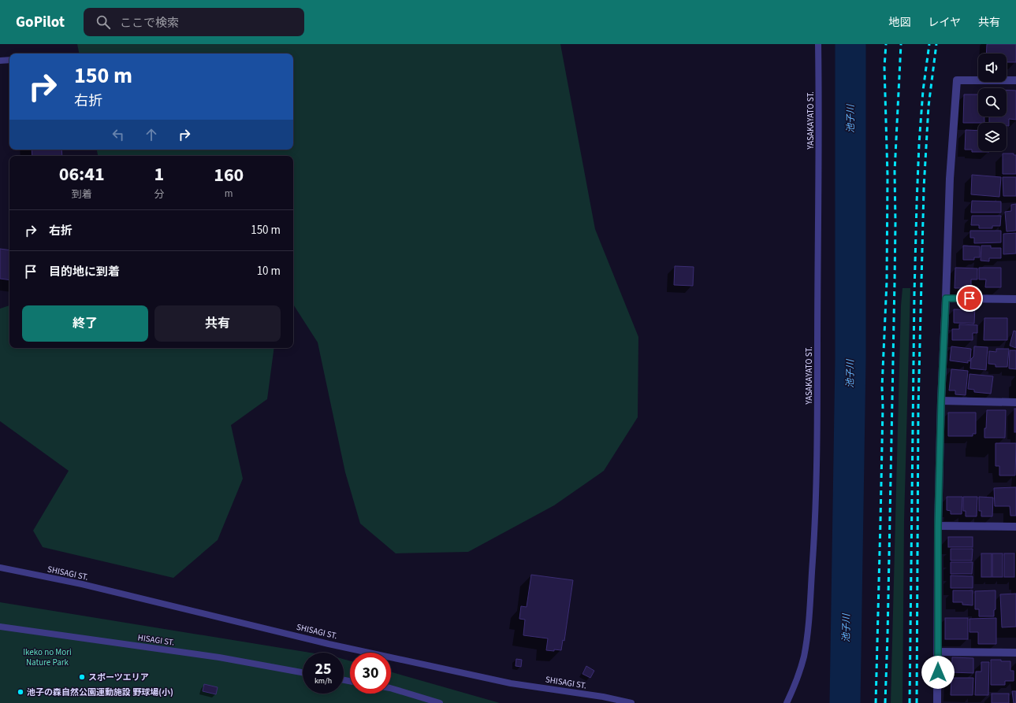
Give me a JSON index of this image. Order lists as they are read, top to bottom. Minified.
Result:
{"streets":{"lane":["YASAKAYATO ST.","SHISAGI ST.","HISAGI ST."]},"water":["池子川"],"parks":["Ikeko no Mori Nature Park"],"places":["スポーツエリア","池子の森自然公園運動施設 野球場(小)"],"page":{"header":"GoPilot","search":"ここで検索","nav":["地図","レイヤ","共有"],"turn":["150 m","右折"],"eta":["06:41","到着","1","分","160","m"],"list":[{"name":"右折","value":"150 m"},{"name":"目的地に到着","value":"10 m"}],"buttons":["終了","共有"],"speed":"25 km/h","limit":"30"}}
